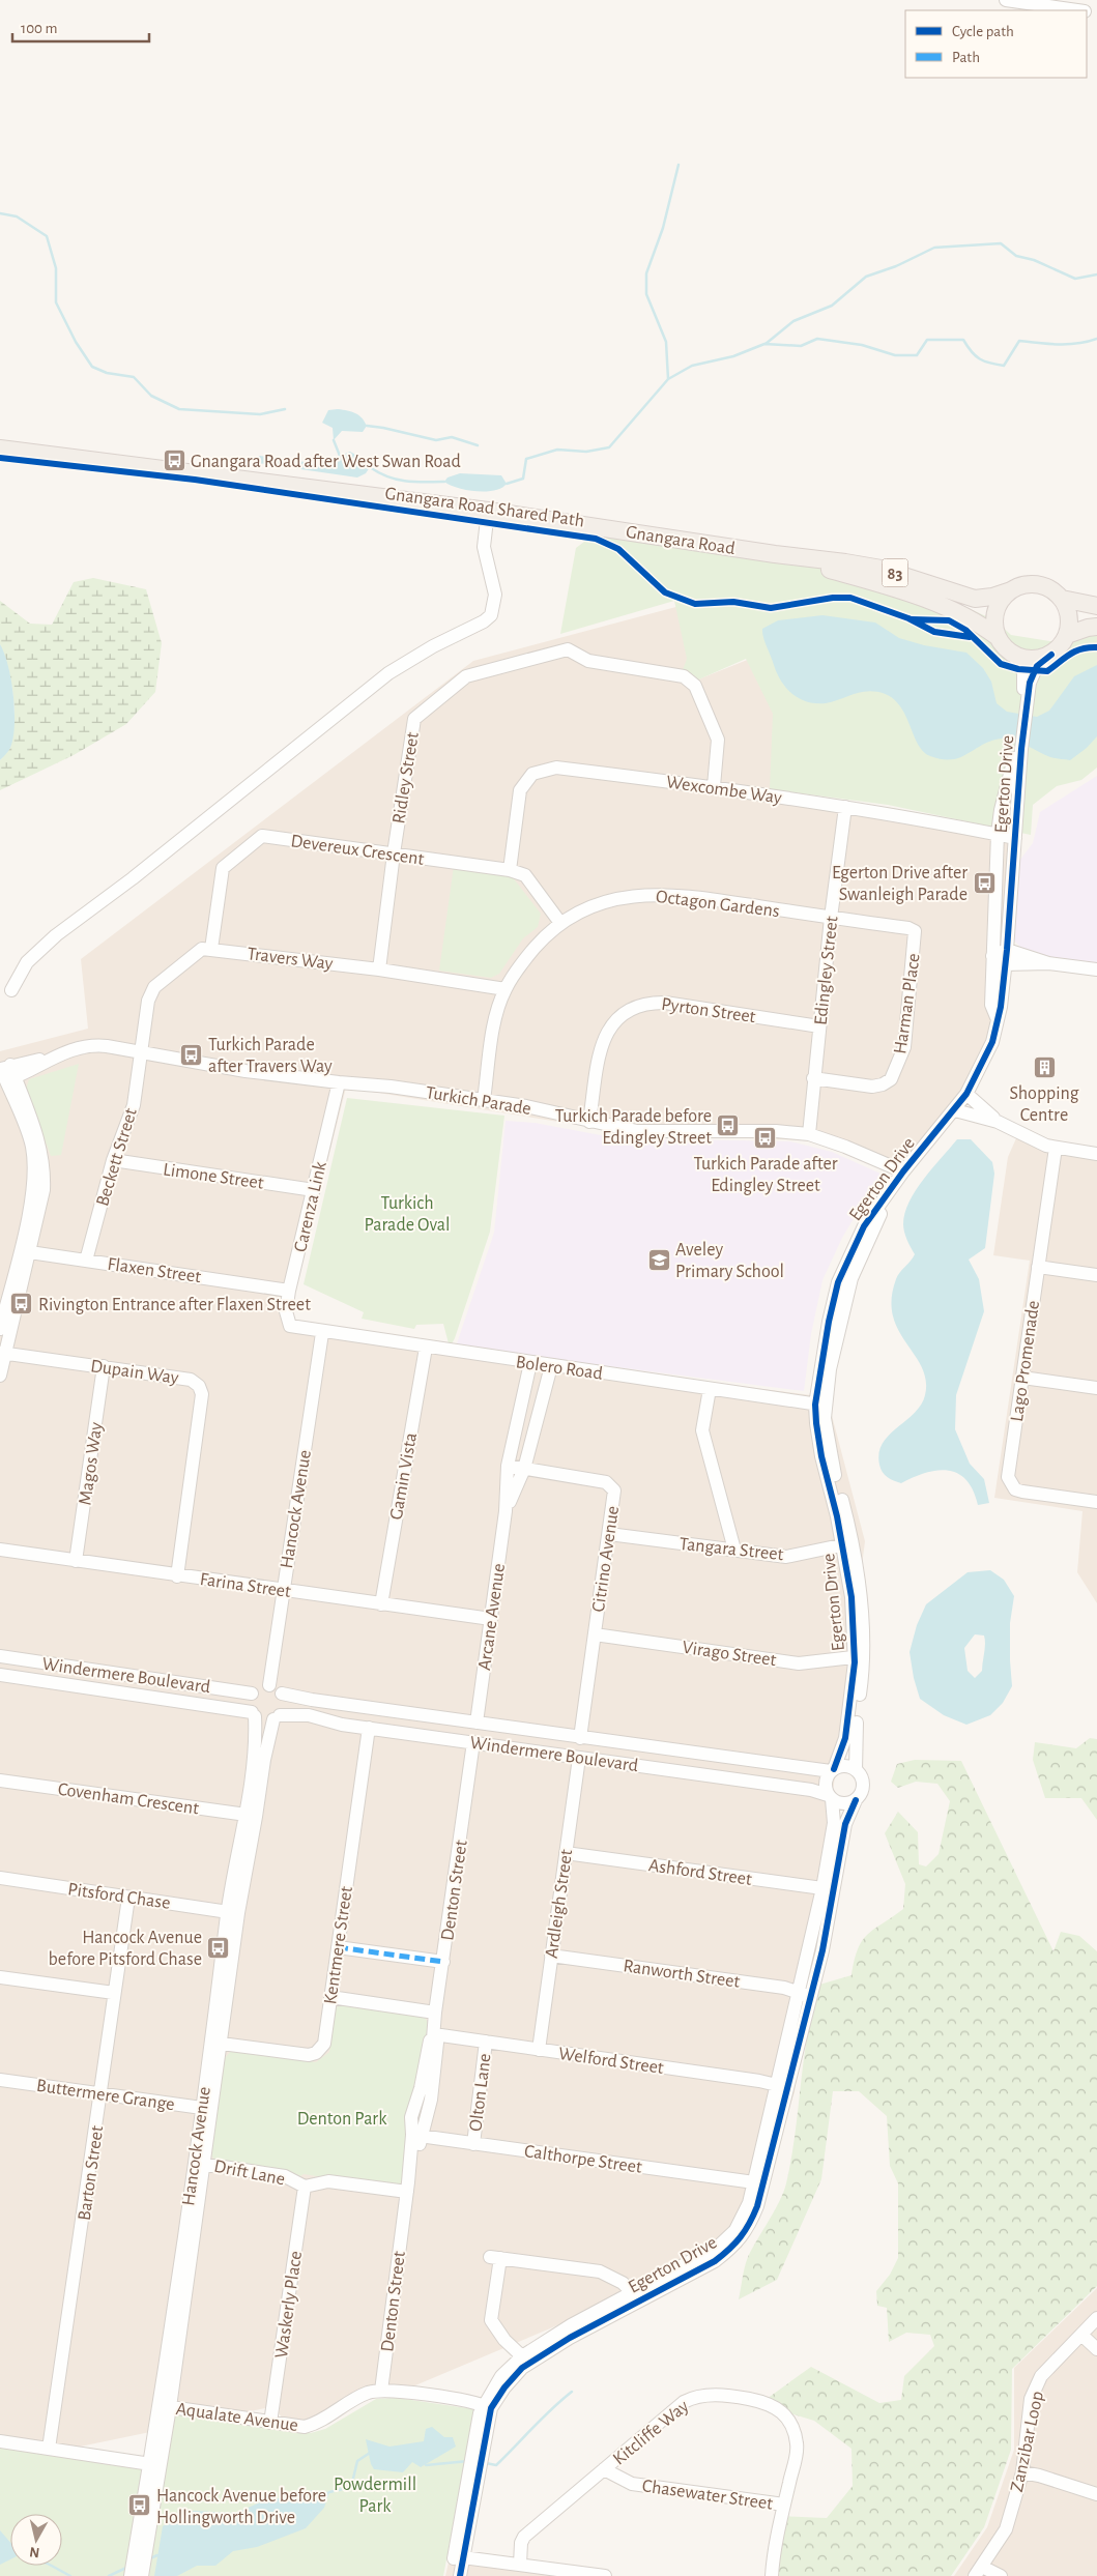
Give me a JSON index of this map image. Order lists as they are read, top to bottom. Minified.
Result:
{"streets":{"main road":["Gnangara Road","83"],"street":["Ridley Street","Egerton Drive","Wexcombe Way","Devereux Crescent","Octagon Gardens","Travers Way","Edingley Street","Harman Place","Pyrton Street","Turkich Parade","Beckett Street","Limone Street","Carenza Link","Flaxen Street","Lago Promenade","Bolero Road","Dupain Way","Magos Way","Gamin Vista","Hancock Avenue","Tangara Street","Citrino Avenue","Farina Street","Arcane Avenue","Virago Street","Windermere Boulevard","Covenham Crescent","Ashford Street","Denton Street","Pitsford Chase","Ardleigh Street","Kentmere Street","Ranworth Street","Welford Street","Olton Lane","Buttermere Grange","Calthorpe Street","Drift Lane","Barton Street","Waskerly Place","Aqualate Avenue","Kitcliffe Way","Zanzibar Loop","Chasewater Street"],"cycle path":["Gnangara Road Shared Path"]},"crossings":[["Gnangara Road","83"],["Gnangara Road","Egerton Drive"],["83","Egerton Drive"],["Ridley Street","Wexcombe Way"],["Ridley Street","Devereux Crescent"],["Ridley Street","Travers Way"],["Egerton Drive","Wexcombe Way"],["Egerton Drive","Turkich Parade"],["Egerton Drive","Bolero Road"],["Egerton Drive","Tangara Street"],["Egerton Drive","Virago Street"],["Egerton Drive","Windermere Boulevard"],["Egerton Drive","Ashford Street"],["Egerton Drive","Ranworth Street"],["Egerton Drive","Welford Street"],["Egerton Drive","Calthorpe Street"],["Egerton Drive","Aqualate Avenue"],["Wexcombe Way","Devereux Crescent"],["Wexcombe Way","Edingley Street"],["Devereux Crescent","Octagon Gardens"],["Devereux Crescent","Travers Way"],["Octagon Gardens","Travers Way"],["Octagon Gardens","Edingley Street"],["Octagon Gardens","Harman Place"],["Octagon Gardens","Turkich Parade"],["Edingley Street","Harman Place"],["Edingley Street","Pyrton Street"],["Edingley Street","Turkich Parade"],["Pyrton Street","Turkich Parade"],["Turkich Parade","Beckett Street"],["Turkich Parade","Carenza Link"],["Beckett Street","Limone Street"],["Beckett Street","Flaxen Street"],["Limone Street","Carenza Link"],["Carenza Link","Flaxen Street"],["Carenza Link","Bolero Road"],["Bolero Road","Gamin Vista"],["Bolero Road","Hancock Avenue"],["Bolero Road","Arcane Avenue"],["Dupain Way","Magos Way"],["Dupain Way","Farina Street"],["Magos Way","Farina Street"],["Gamin Vista","Farina Street"],["Hancock Avenue","Farina Street"],["Hancock Avenue","Windermere Boulevard"],["Hancock Avenue","Covenham Crescent"],["Hancock Avenue","Pitsford Chase"],["Hancock Avenue","Kentmere Street"],["Hancock Avenue","Buttermere Grange"],["Hancock Avenue","Drift Lane"],["Hancock Avenue","Aqualate Avenue"],["Tangara Street","Citrino Avenue"],["Citrino Avenue","Arcane Avenue"],["Citrino Avenue","Virago Street"],["Citrino Avenue","Windermere Boulevard"],["Farina Street","Arcane Avenue"],["Arcane Avenue","Windermere Boulevard"],["Windermere Boulevard","Denton Street"],["Windermere Boulevard","Ardleigh Street"],["Windermere Boulevard","Kentmere Street"],["Ashford Street","Ardleigh Street"],["Denton Street","Welford Street"],["Denton Street","Calthorpe Street"],["Denton Street","Aqualate Avenue"],["Pitsford Chase","Barton Street"],["Ardleigh Street","Ranworth Street"],["Ardleigh Street","Welford Street"],["Welford Street","Olton Lane"],["Olton Lane","Calthorpe Street"],["Buttermere Grange","Barton Street"],["Drift Lane","Waskerly Place"],["Waskerly Place","Aqualate Avenue"],["Kitcliffe Way","Chasewater Street"]],"parks":["Turkich Parade Oval","Denton Park","Powdermill Park"],"places":{"bus stop":["Gnangara Road after West Swan Road","Egerton Drive after Swanleigh Parade","Turkich Parade after Travers Way","Turkich Parade before Edingley Street","Turkich Parade after Edingley Street","Rivington Entrance after Flaxen Street","Hancock Avenue before Pitsford Chase","Hancock Avenue before Hollingworth Drive"],"building":["Shopping Centre"],"school or university":["Aveley Primary School"]},"legend":["Cycle path","Path"],"scale_bar":"100 m","north":"bottom"}
